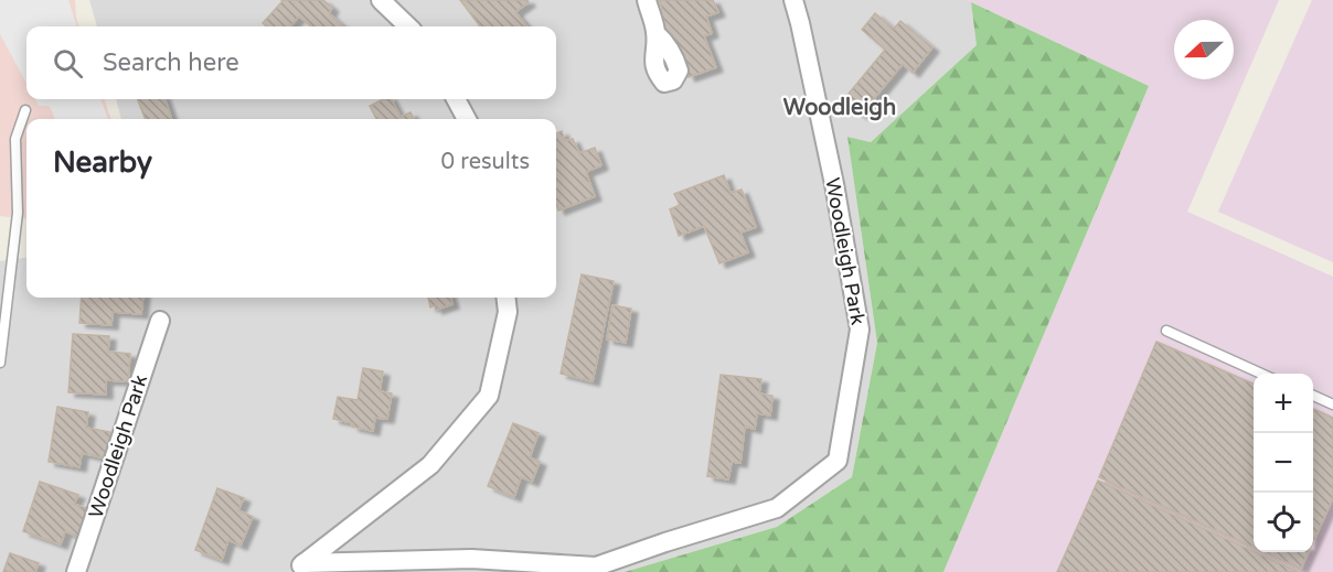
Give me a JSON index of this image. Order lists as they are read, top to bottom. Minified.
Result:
{"streets":{"street":["Woodleigh Park"]},"districts":["Woodleigh"],"north":"left","page":{"search":"Search here","heading":["Nearby","0 results"],"map_buttons":["+","−"]}}
